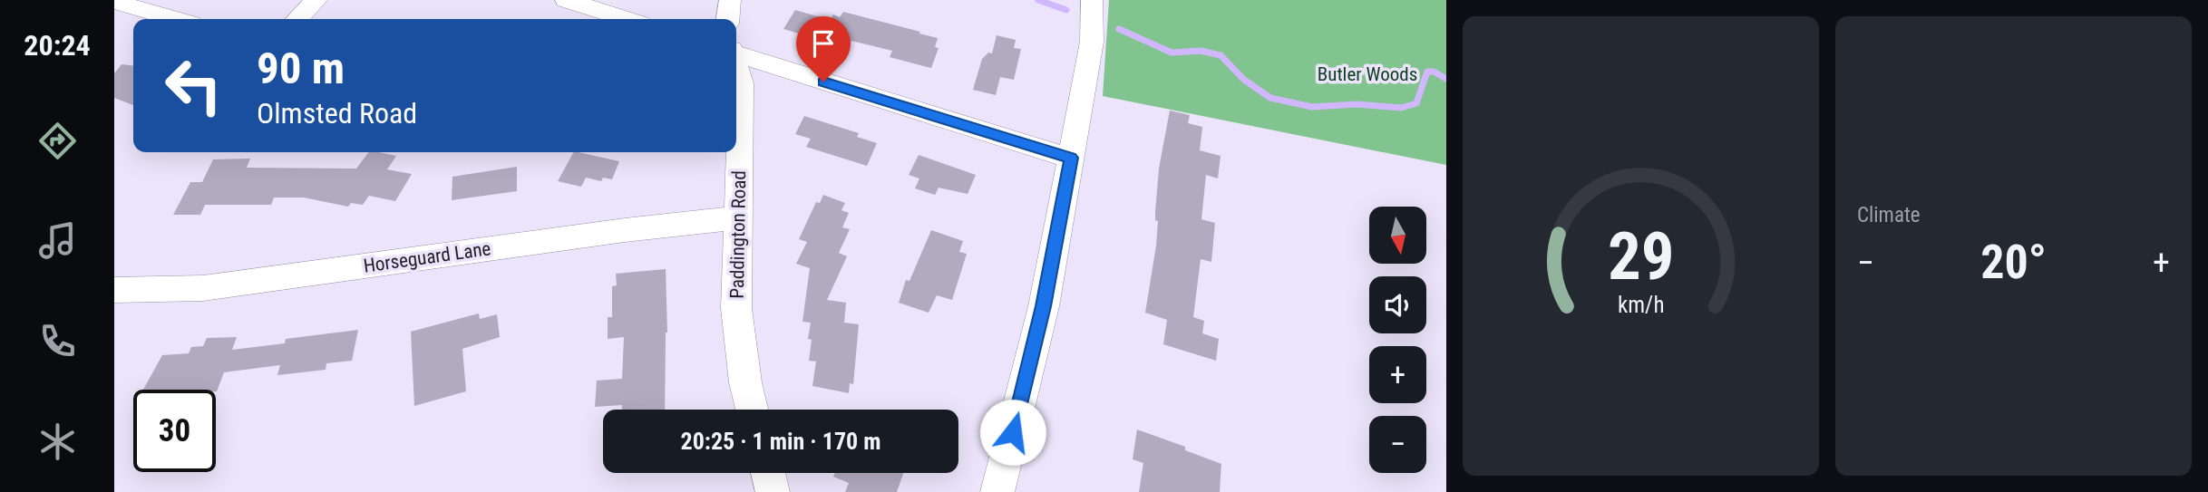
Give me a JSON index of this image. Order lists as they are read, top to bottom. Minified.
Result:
{"streets":{"street":["Paddington Road","Horseguard Lane"]},"crossings":[["Paddington Road","Horseguard Lane"]],"parks":["Butler Woods"],"north":"bottom","page":{"tabs":"20:24","tile":"Climate","turn":["90 m","Olmsted Road"],"map_buttons":["+","−"],"heat":["−","20°","+"],"limit":"30","trip":"20:25 · 1 min · 170 m","gauge":["29","km/h"]}}
